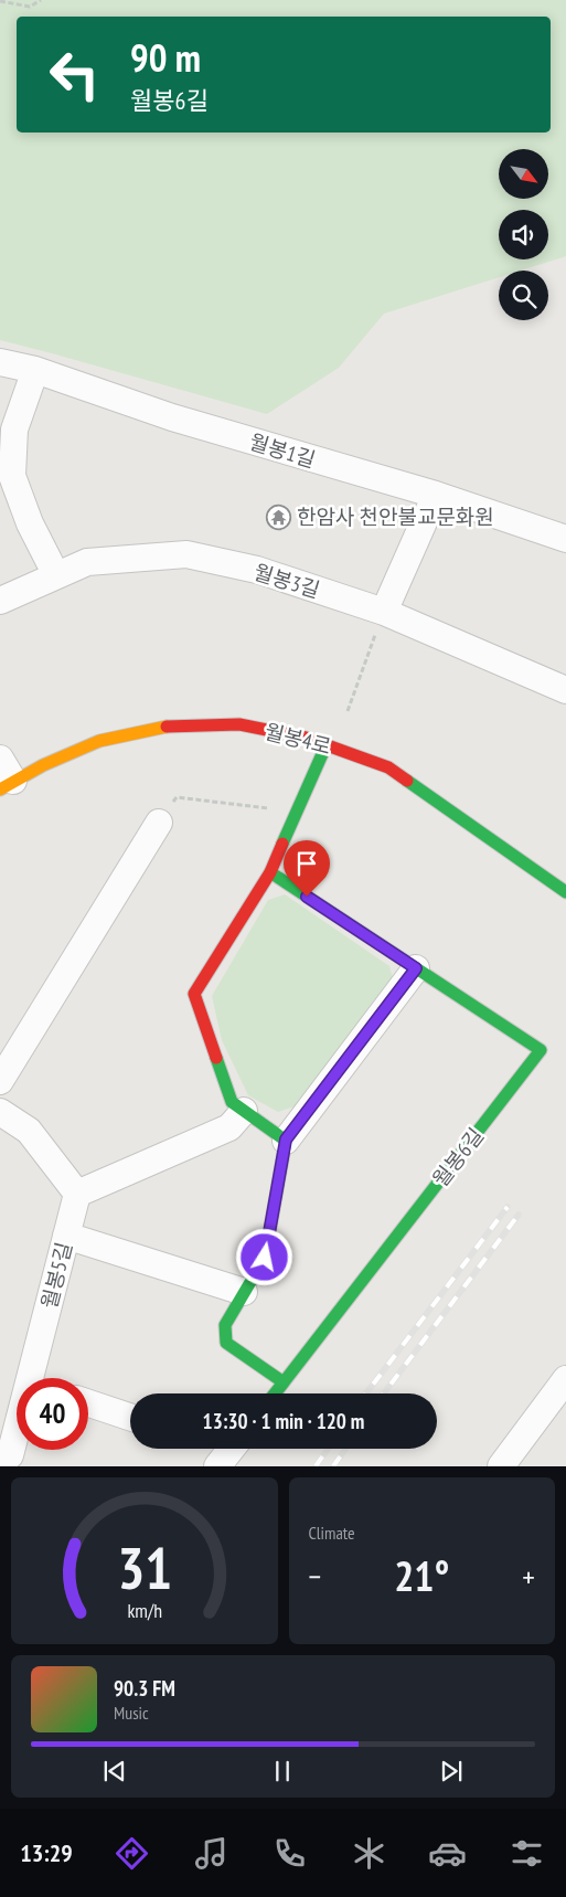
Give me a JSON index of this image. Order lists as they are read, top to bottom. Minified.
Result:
{"streets":{"street":["월봉1길","월봉3길","월봉4로","월봉6길","월봉5길"]},"places":{"temple":["한암사 천안불교문화원"]},"north":"bottom right","page":{"turn":["90 m","월봉6길"],"limit":"40","trip":"13:30 · 1 min · 120 m","tile":"Climate","heat":["−","21°","+"],"song":["90.3 FM","Music"],"tabs":"13:29","gauge":["31","km/h"]}}
